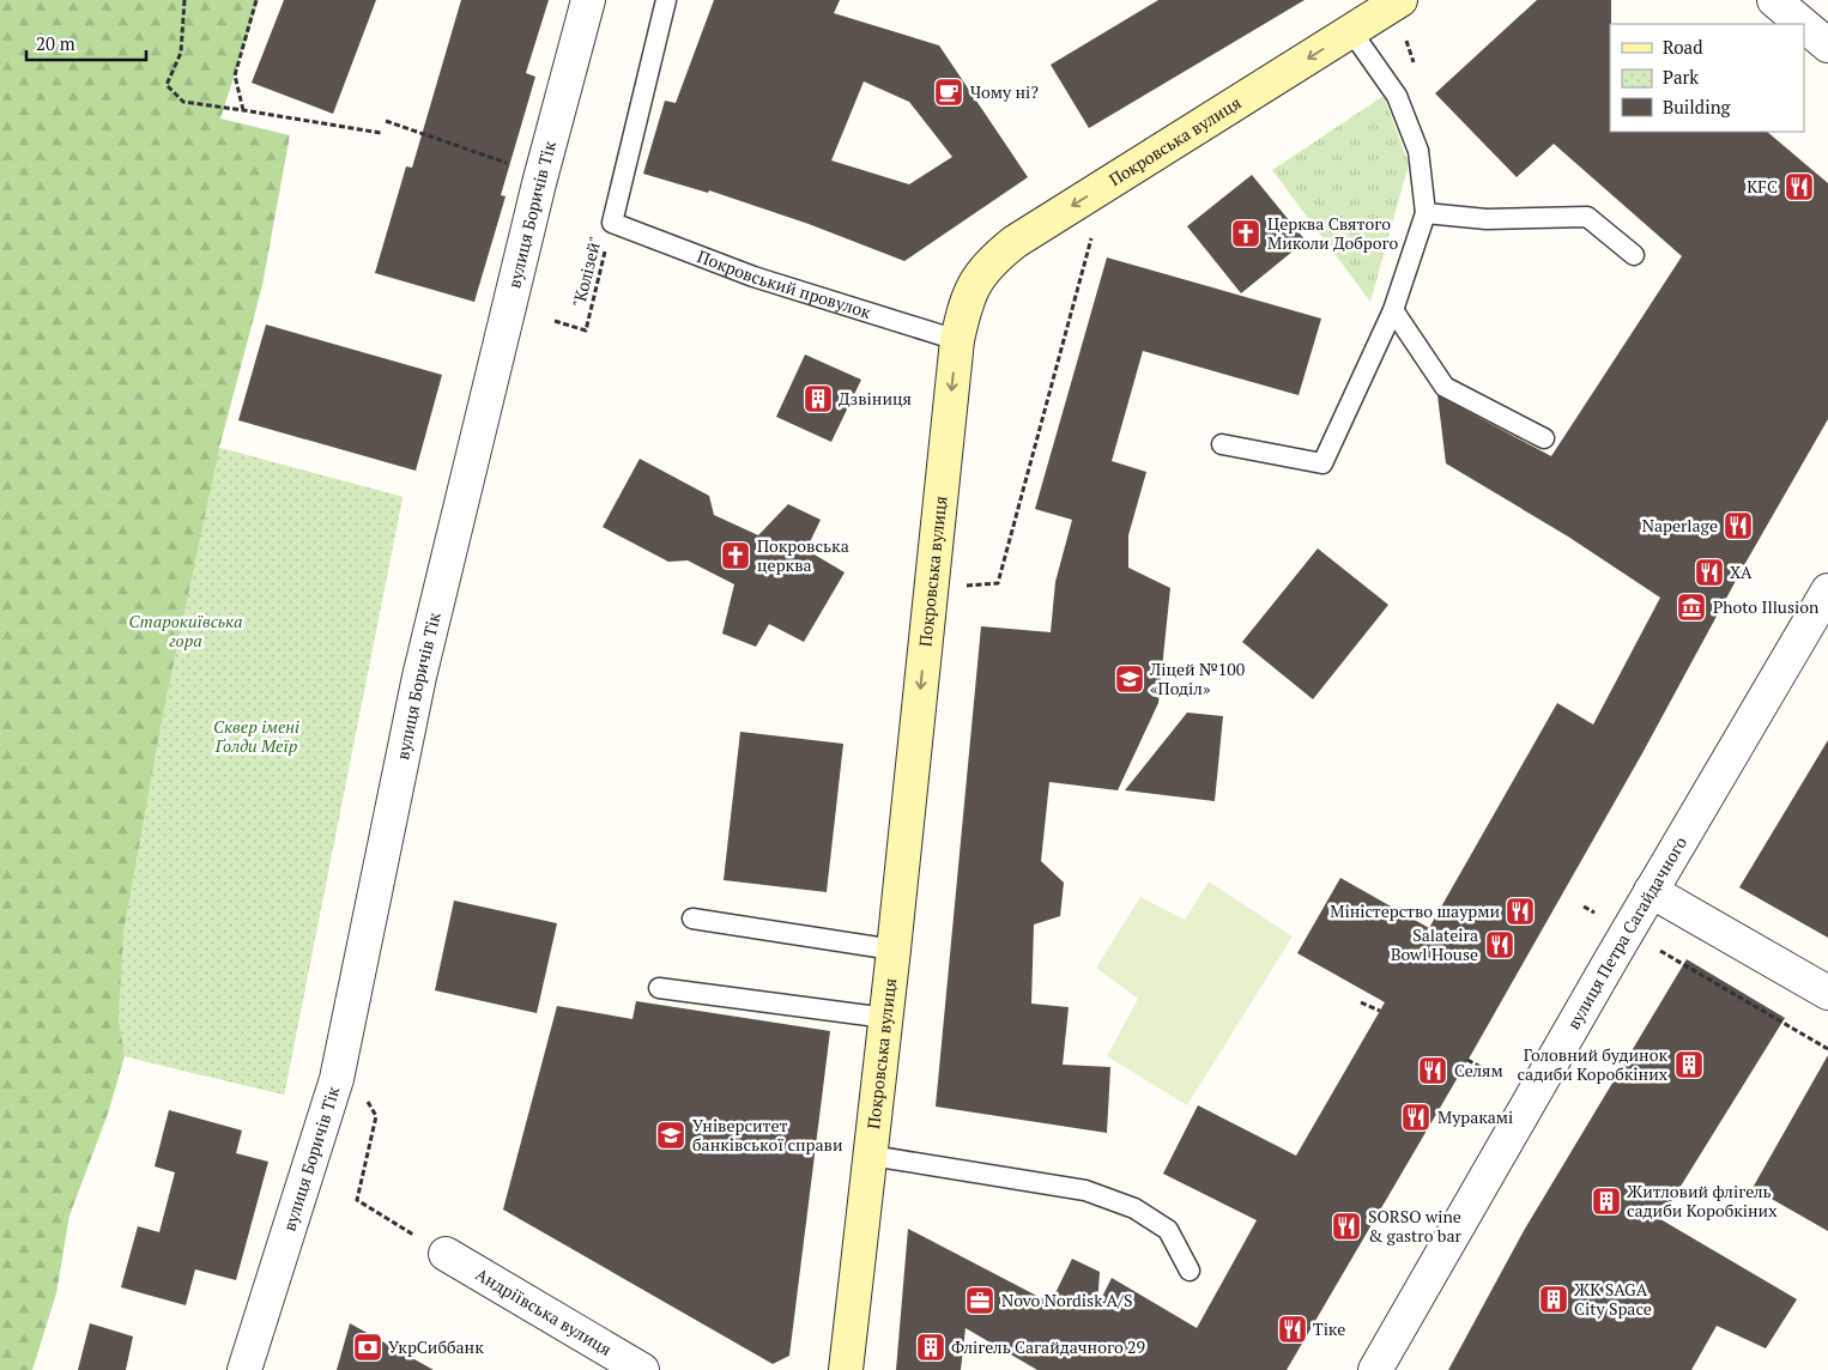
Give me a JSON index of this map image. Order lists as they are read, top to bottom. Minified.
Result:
{"streets":{"street":["Покровська вулиця","вулиця Боричів Тік","вулиця Петра Сагайдачного","Андріївська вулиця"],"lane":["Покровський провулок"],"path":["\"Колізей\""]},"crossings":[["Покровська вулиця","Покровський провулок"],["\"Колізей\"","Покровський провулок"]],"one_way":["Покровська вулиця"],"parks":["Старокиївська гора","Сквер імені Ґолди Меїр"],"places":{"cafe":["Чому ні?"],"restaurant":["KFC","Naperlage","ХА","Міністерство шаурми","Salateira Bowl House","Селям","Муракамі","SORSO wine & gastro bar","Тіке"],"church":["Церква Святого Миколи Доброго","Покровська церква"],"building":["Дзвіниця","Головний будинок садиби Коробкіних","Житловий флігель садиби Коробкіних","ЖК SAGA City Space","Флігель Сагайдачного 29"],"museum":["Photo Illusion"],"school or university":["Ліцей №100 «Поділ»","Університет банківської справи"],"office":["Novo Nordisk A/S"],"bank":["УкрСиббанк"]},"legend":["Road","Park","Building"],"scale_bar":"20 m"}
